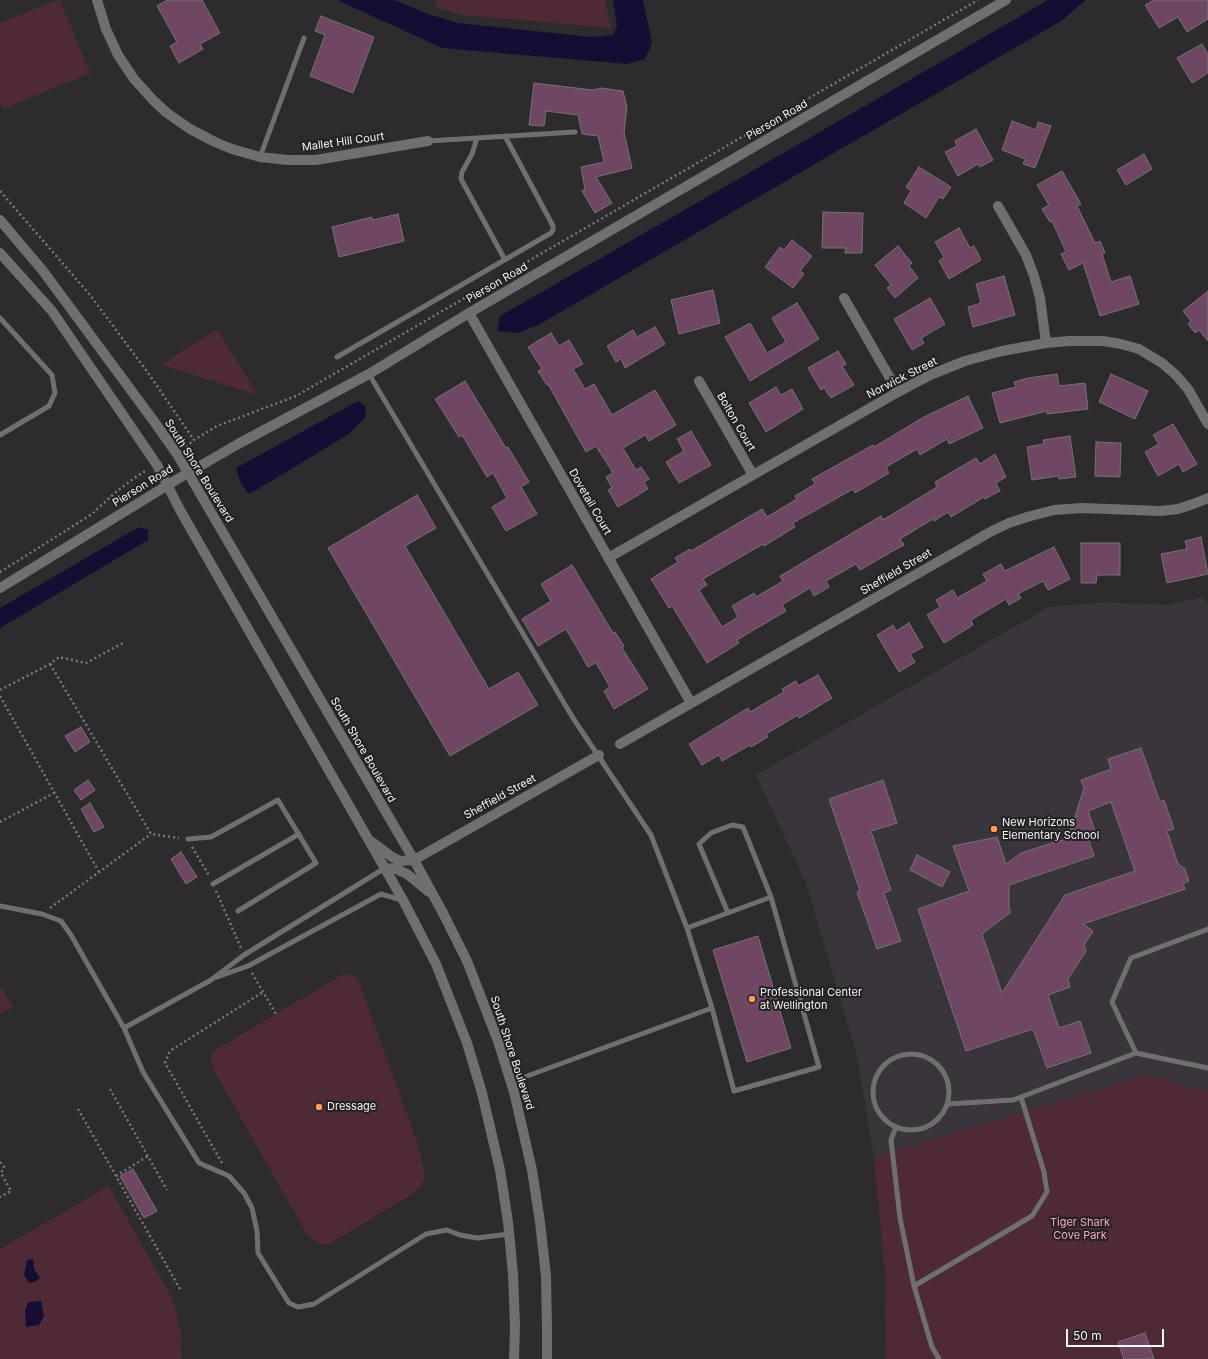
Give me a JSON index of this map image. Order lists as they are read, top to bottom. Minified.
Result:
{"streets":{"street":["Pierson Road","Mallet Hill Court","Norwick Street","Bolton Court","South Shore Boulevard","Dovetail Court","Sheffield Street"]},"crossings":[["Pierson Road","South Shore Boulevard"],["Pierson Road","Dovetail Court"],["Norwick Street","Bolton Court"],["Norwick Street","Dovetail Court"],["South Shore Boulevard","Sheffield Street"],["Dovetail Court","Sheffield Street"]],"parks":["Tiger Shark Cove Park"],"places":["New Horizons Elementary School","Professional Center at Wellington","Dressage"],"scale_bar":"50 m"}
